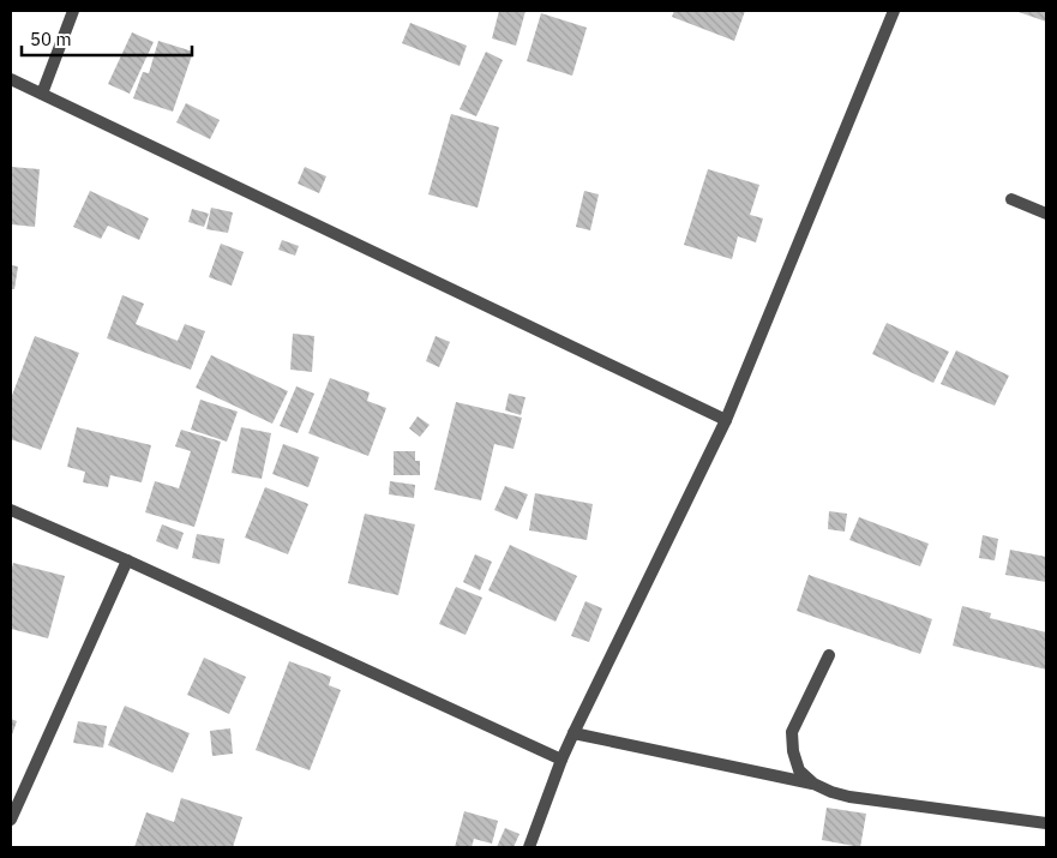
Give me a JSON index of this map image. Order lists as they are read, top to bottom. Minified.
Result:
{"scale_bar":"50 m"}
